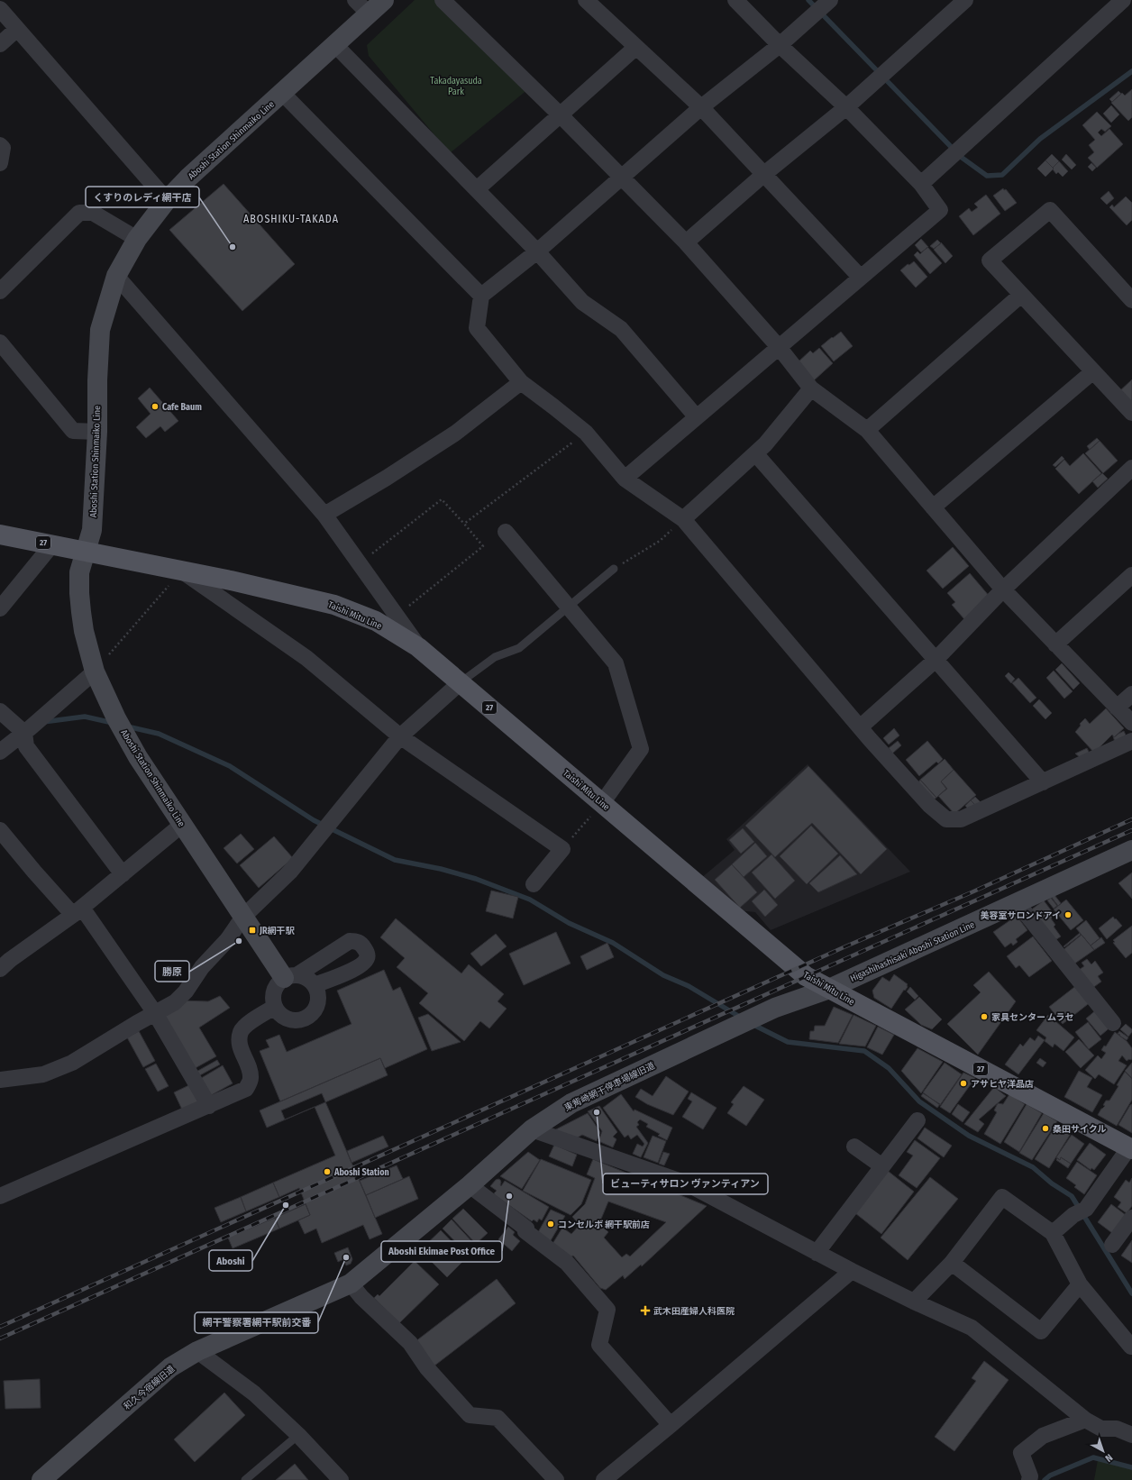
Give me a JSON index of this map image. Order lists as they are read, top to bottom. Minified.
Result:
{"streets":{"main road":["Aboshi Station Shinmaiko Line","27","Taishi Mitu Line","Higashihashisaki Aboshi Station Line","東觜崎網干停車場線旧道","和久今宿線旧道"]},"crossings":[["Aboshi Station Shinmaiko Line","Taishi Mitu Line"],["Taishi Mitu Line","Higashihashisaki Aboshi Station Line"],["Taishi Mitu Line","東觜崎網干停車場線旧道"],["Higashihashisaki Aboshi Station Line","東觜崎網干停車場線旧道"],["東觜崎網干停車場線旧道","和久今宿線旧道"]],"districts":["ABOSHIKU-TAKADA"],"parks":["Takadayasuda Park"],"places":{"other":["くすりのレディ網干店","Cafe Baum","美容室サロンドアイ","勝原","家具センター ムラセ","アサヒヤ洋品店","ビューティサロン ヴァンティアン","桑田サイクル","Aboshi Station","Aboshi Ekimae Post Office","Aboshi","コンセルボ 網干駅前店","網干警察署網干駅前交番"],"transit":["JR網干駅"],"health":["武木田産婦人科医院"]},"north":"bottom right"}
